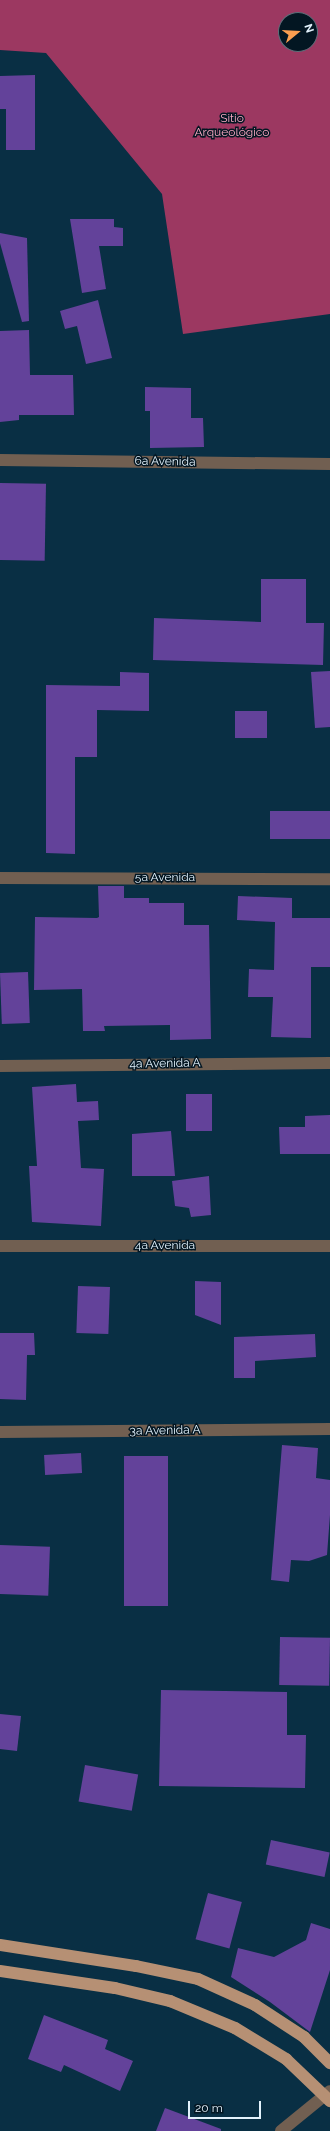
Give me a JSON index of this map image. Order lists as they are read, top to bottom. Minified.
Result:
{"streets":{"street":["6a Avenida","5a Avenida","4a Avenida A","4a Avenida","3a Avenida A"]},"parks":["Sitio Arqueológico"],"scale_bar":"20 m","north":"right"}
